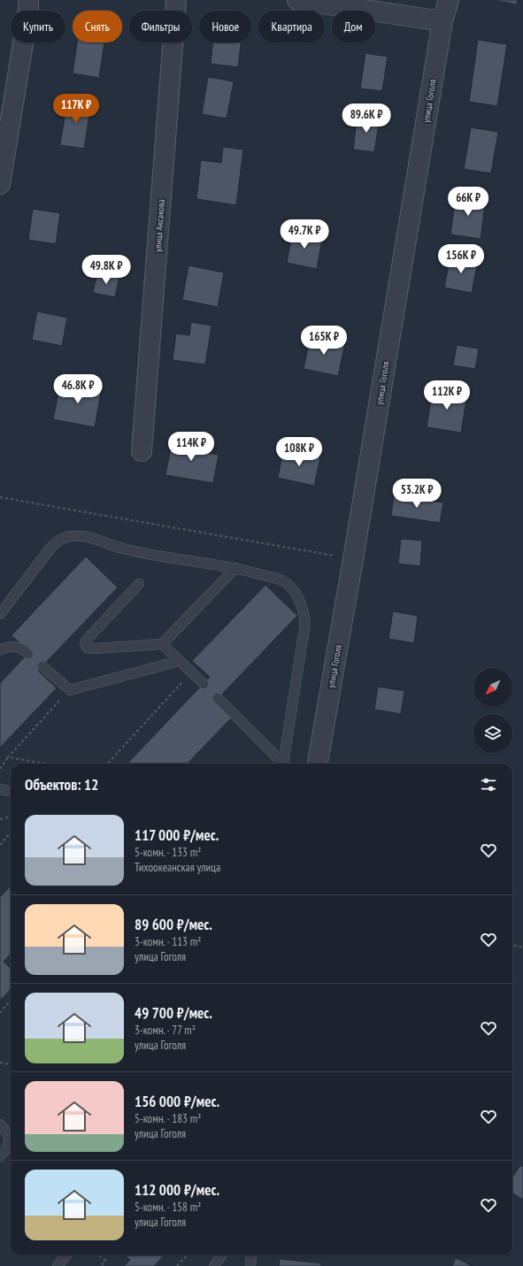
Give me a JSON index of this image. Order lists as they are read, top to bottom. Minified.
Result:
{"streets":{"street":["улица Гоголя","улица Аксакова"]},"north":"bottom left","page":{"chip":["Купить","Снять","Фильтры","Новое","Квартира","Дом"],"price":["117K ₽","89.6K ₽","66K ₽","49.7K ₽","156K ₽","49.8K ₽","165K ₽","46.8K ₽","112K ₽","114K ₽","108K ₽","53.2K ₽"],"heading":"Объектов: 12","list":[{"name":"117 000 ₽/мес.","note":"5-комн. · 133 m² · Тихоокеанская улица"},{"name":"89 600 ₽/мес.","note":"3-комн. · 113 m² · улица Гоголя"},{"name":"49 700 ₽/мес.","note":"3-комн. · 77 m² · улица Гоголя"},{"name":"156 000 ₽/мес.","note":"5-комн. · 183 m² · улица Гоголя"},{"name":"112 000 ₽/мес.","note":"5-комн. · 158 m² · улица Гоголя"}]}}
